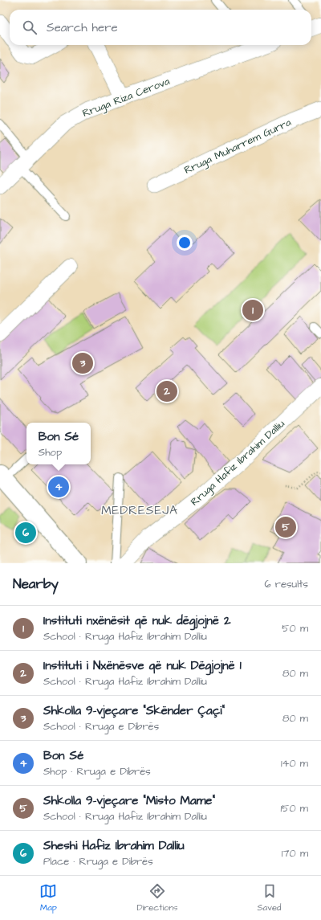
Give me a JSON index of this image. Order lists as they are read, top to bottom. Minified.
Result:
{"streets":{"street":["Rruga Riza Cerova","Rruga Muharrem Gurra","Rruga Hafiz Ibrahim Dalliu"]},"districts":["MEDRESEJA"],"page":{"search":"Search here","pins":["1","3","2","4","5","6"],"popup":["Bon Sé","Shop"],"heading":["Nearby","6 results"],"list":[{"mark":"1","name":"Instituti nxënësit që nuk dëgjojnë 2","note":"School · Rruga Hafiz Ibrahim Dalliu","value":"50 m"},{"mark":"2","name":"Instituti i Nxënësve që nuk Dëgjojnë 1","note":"School · Rruga Hafiz Ibrahim Dalliu","value":"80 m"},{"mark":"3","name":"Shkolla 9-vjeçare \"Skënder Çaçi\"","note":"School · Rruga e Dibrës","value":"80 m"},{"mark":"4","name":"Bon Sé","note":"Shop · Rruga e Dibrës","value":"140 m"},{"mark":"5","name":"Shkolla 9-vjeçare \"Misto Mame\"","note":"School · Rruga Hafiz Ibrahim Dalliu","value":"150 m"},{"mark":"6","name":"Sheshi Hafiz Ibrahim Dalliu","note":"Place · Rruga e Dibrës","value":"170 m"}],"nav":["Map","Directions","Saved"]}}
